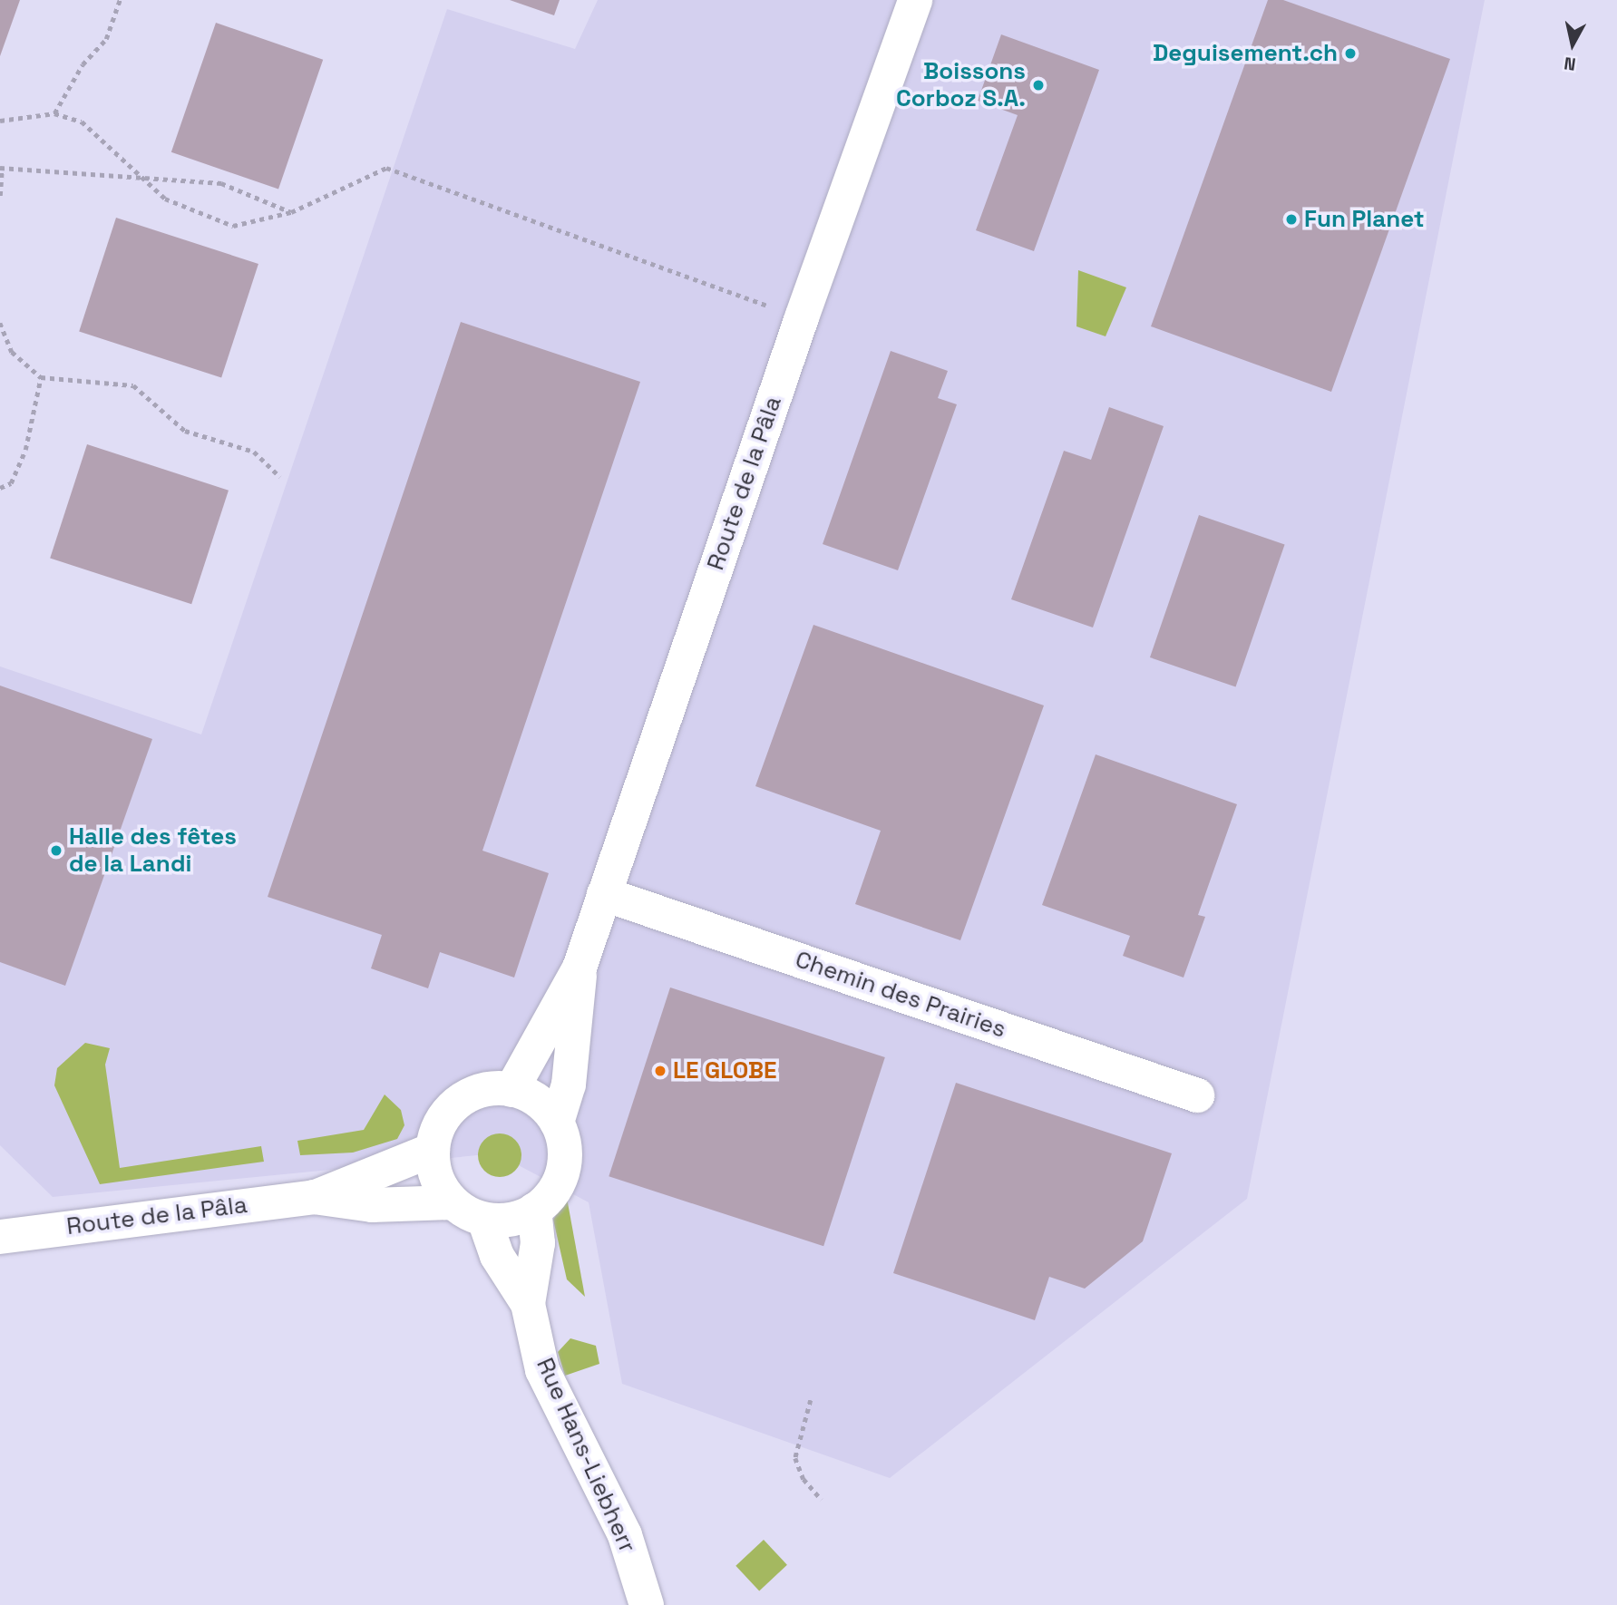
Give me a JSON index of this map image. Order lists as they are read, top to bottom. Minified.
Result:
{"streets":{"main road":["Route de la Pâla","Chemin des Prairies","Rue Hans-Liebherr"]},"crossings":[["Route de la Pâla","Chemin des Prairies"],["Route de la Pâla","Rue Hans-Liebherr"]],"places":["Deguisement.ch","Boissons Corboz S.A.","Fun Planet","Halle des fêtes de la Landi","LE GLOBE"],"north":"bottom"}
